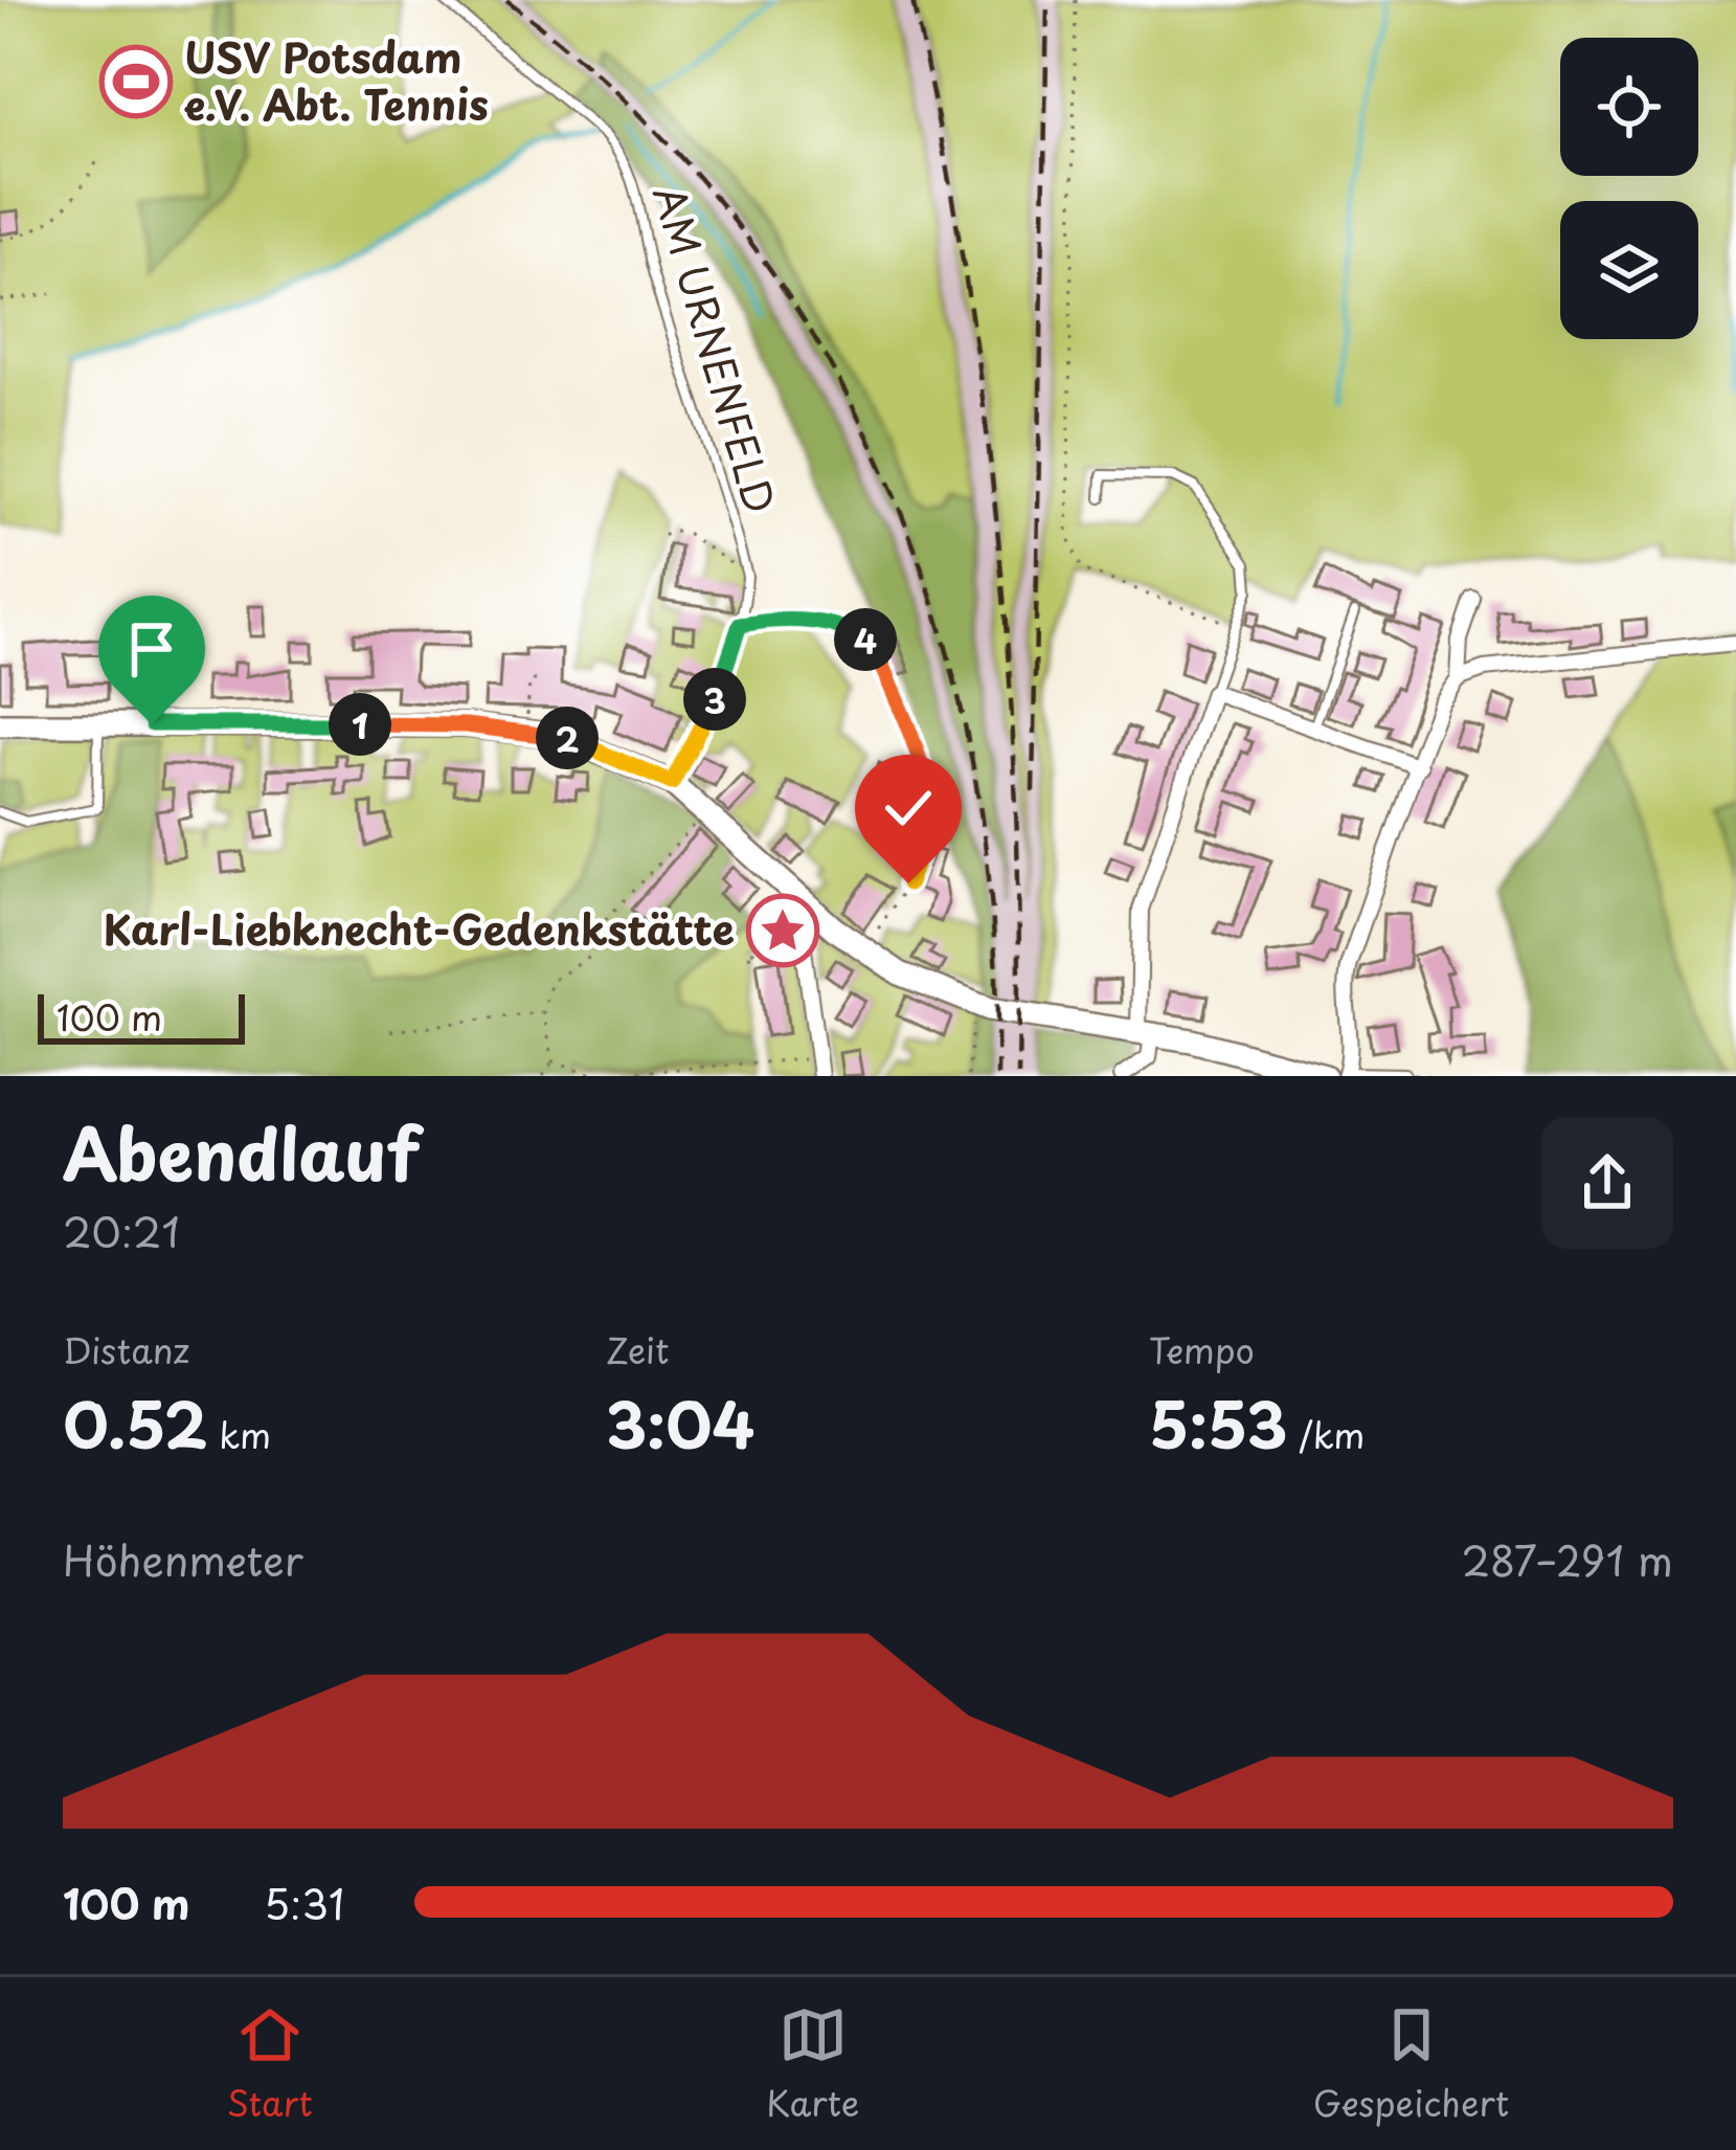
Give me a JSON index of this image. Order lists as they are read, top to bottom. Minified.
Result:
{"streets":{"lane":["AM URNENFELD"]},"places":{"sports":["USV Potsdam e.V. Abt. Tennis"],"place":["Karl-Liebknecht-Gedenkstätte"]},"scale_bar":"100 m","page":{"pins":["4","3","1","2"],"scale":"100 m","heading":["Abendlauf","20:21"],"stats":[["Distanz","0.52 km"],["Zeit","3:04"],["Tempo","5:53 /km"]],"chart":["Höhenmeter","287–291 m"],"list":[{"name":"100 m","note":"5:31"}],"tabs":["Start","Karte","Gespeichert"]}}
